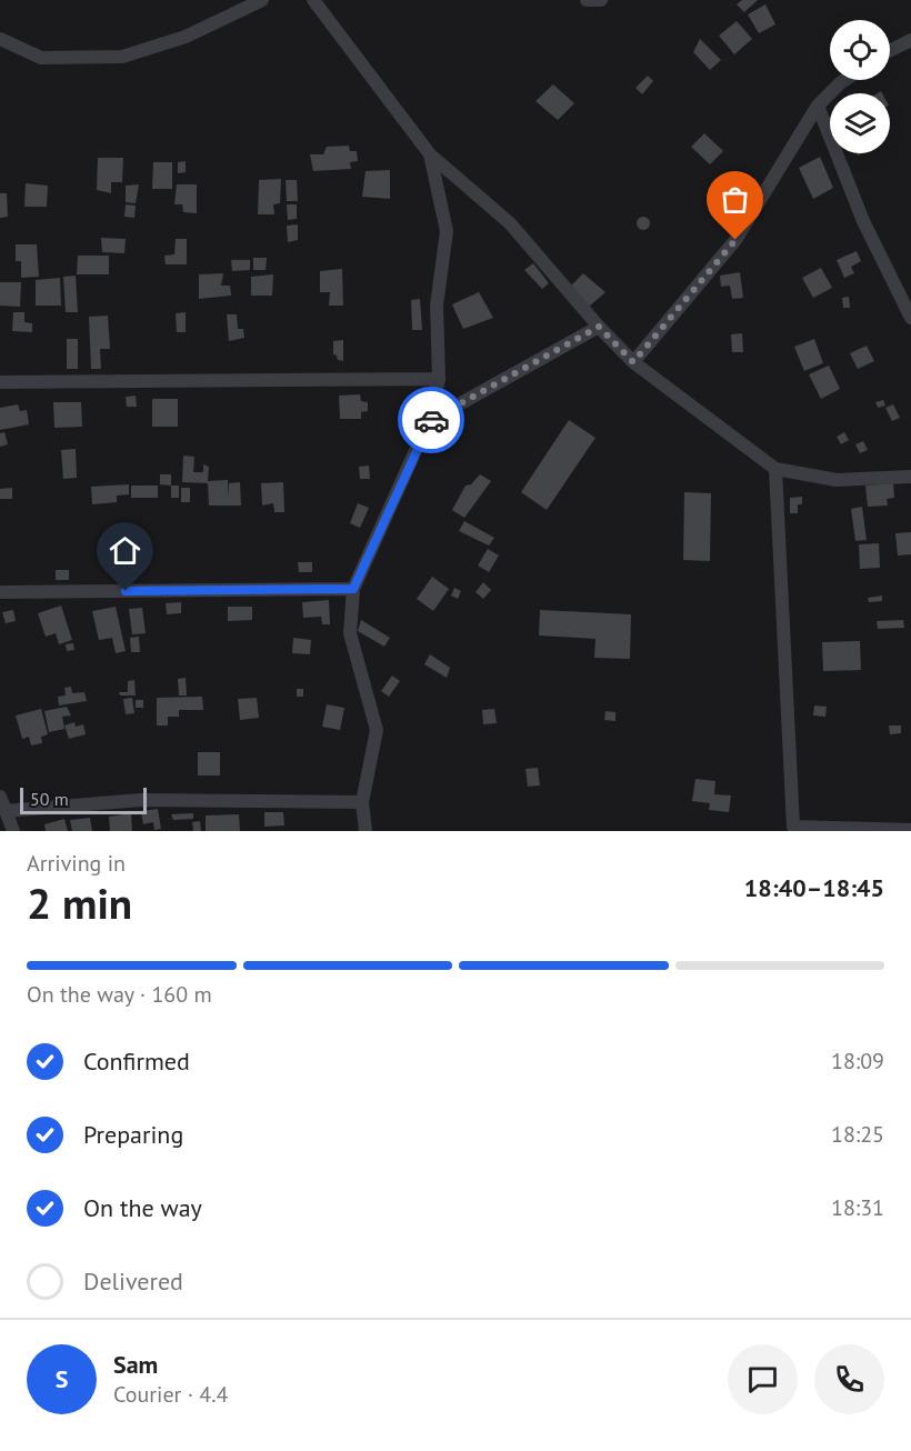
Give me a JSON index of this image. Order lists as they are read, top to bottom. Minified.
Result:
{"scale_bar":"50 m","page":{"scale":"50 m","heading":["2 min","Arriving in","18:40–18:45"],"panel":["Sam","Courier · 4.4"],"bar":"On the way · 160 m","list":[["Confirmed","18:09"],["Preparing","18:25"],["On the way","18:31"],"Delivered"],"round":"S"}}
